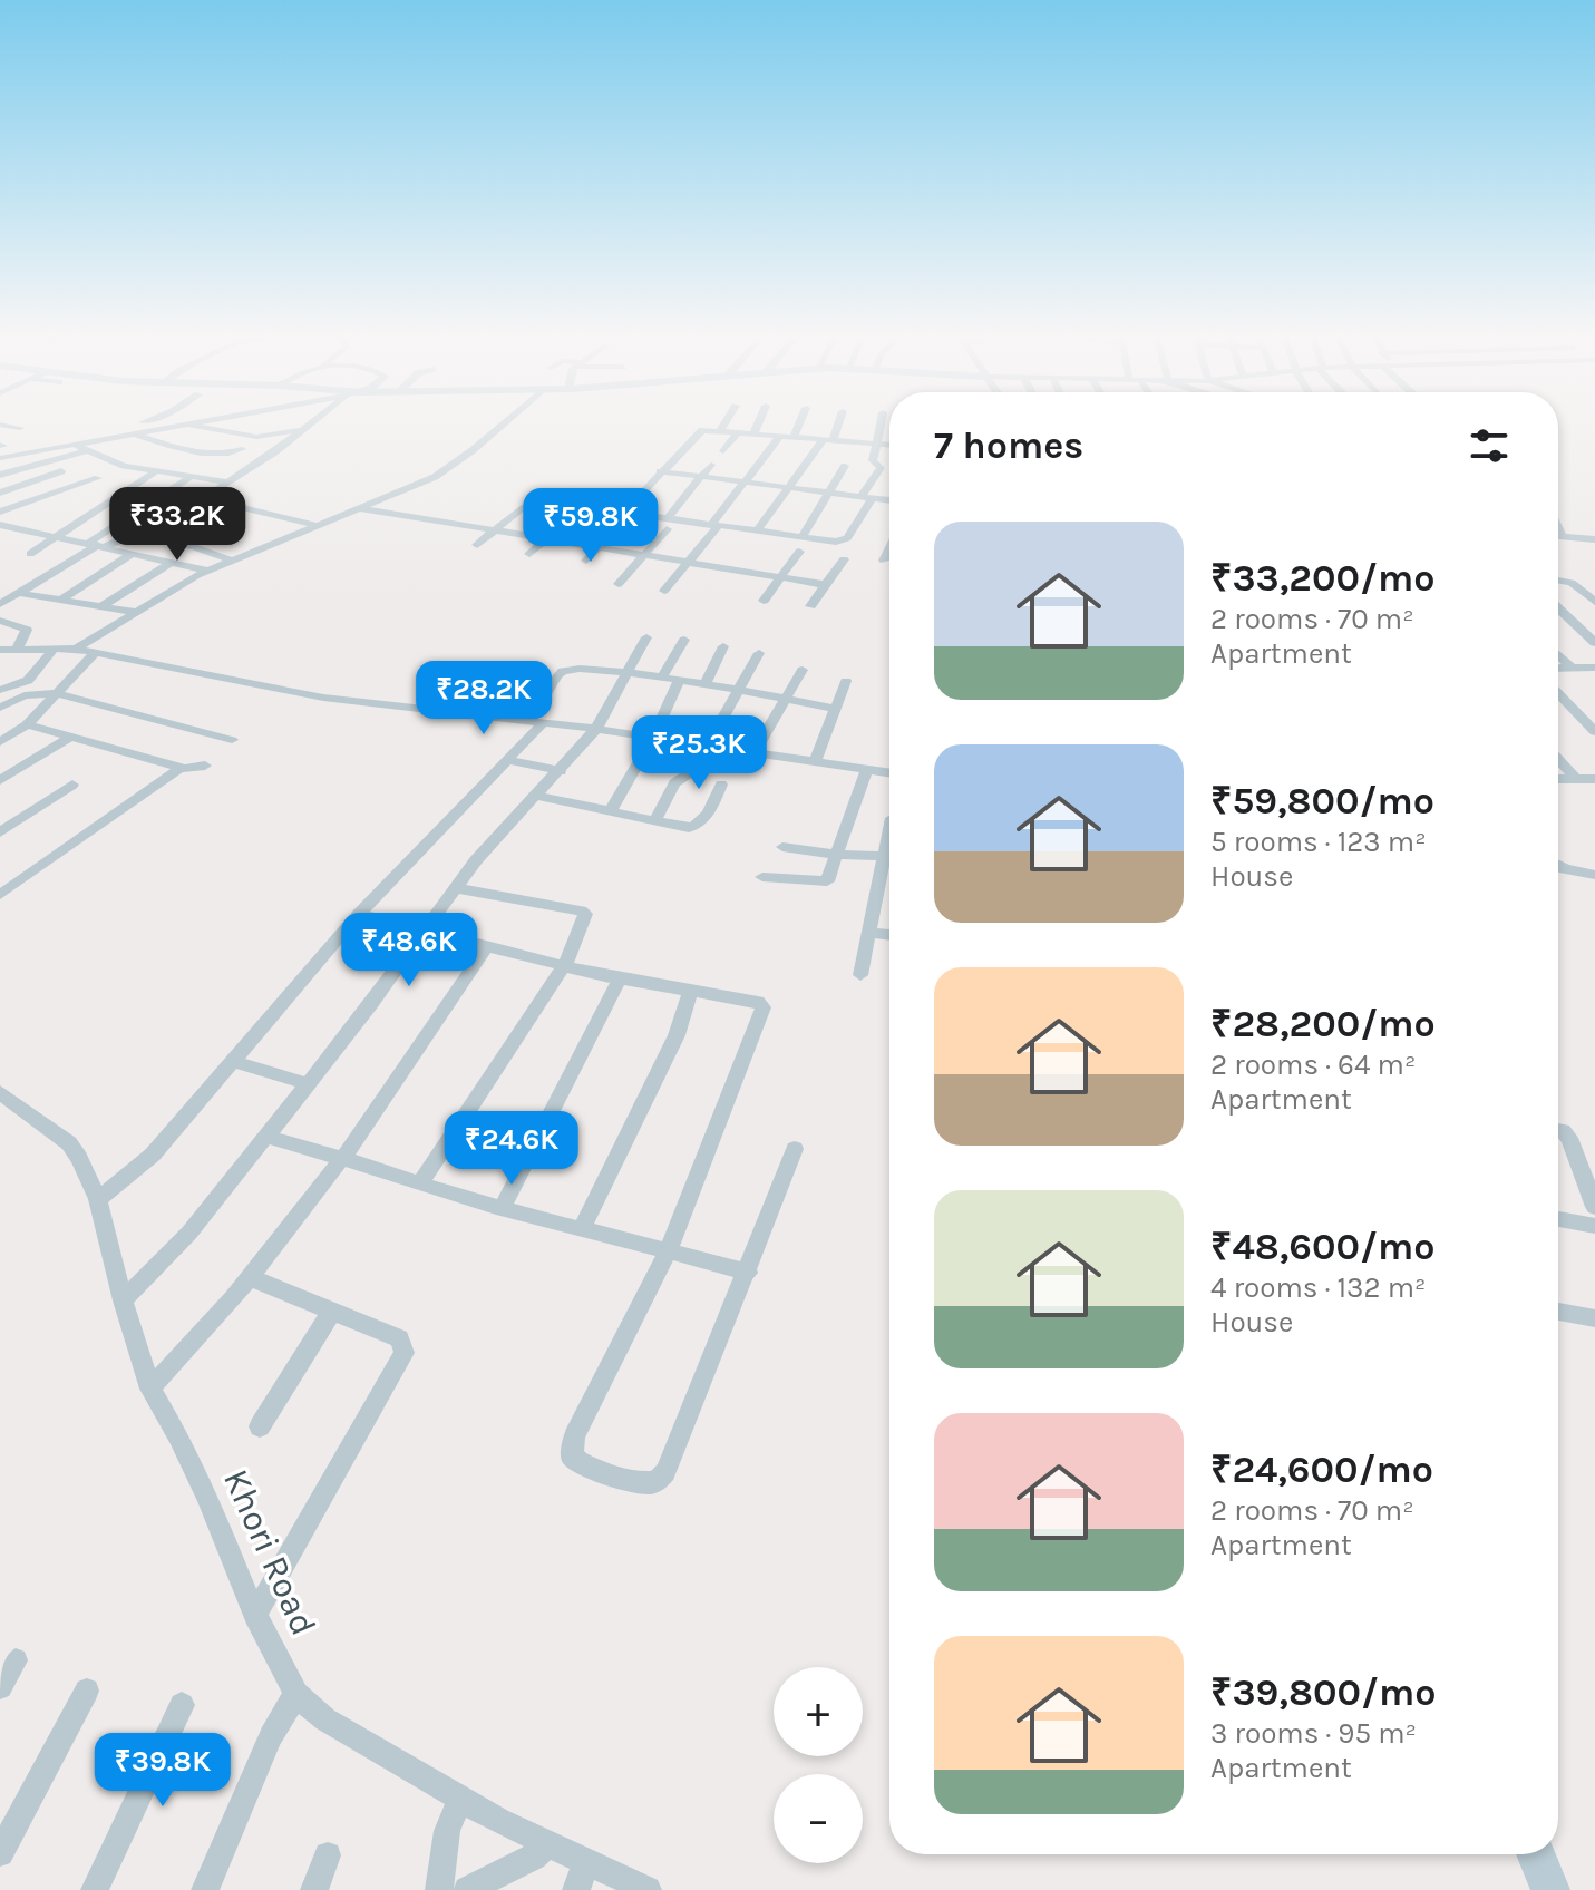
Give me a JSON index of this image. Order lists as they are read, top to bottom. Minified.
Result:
{"streets":{"street":["Khori Road"]},"page":{"heading":"7 homes","price":["₹33.2K","₹59.8K","₹28.2K","₹25.3K","₹48.6K","₹24.6K","₹39.8K"],"list":[{"name":"₹33,200/mo","note":"2 rooms · 70 m² · Apartment"},{"name":"₹59,800/mo","note":"5 rooms · 123 m² · House"},{"name":"₹28,200/mo","note":"2 rooms · 64 m² · Apartment"},{"name":"₹48,600/mo","note":"4 rooms · 132 m² · House"},{"name":"₹24,600/mo","note":"2 rooms · 70 m² · Apartment"},{"name":"₹39,800/mo","note":"3 rooms · 95 m² · Apartment"}],"map_buttons":["+","−"]}}
